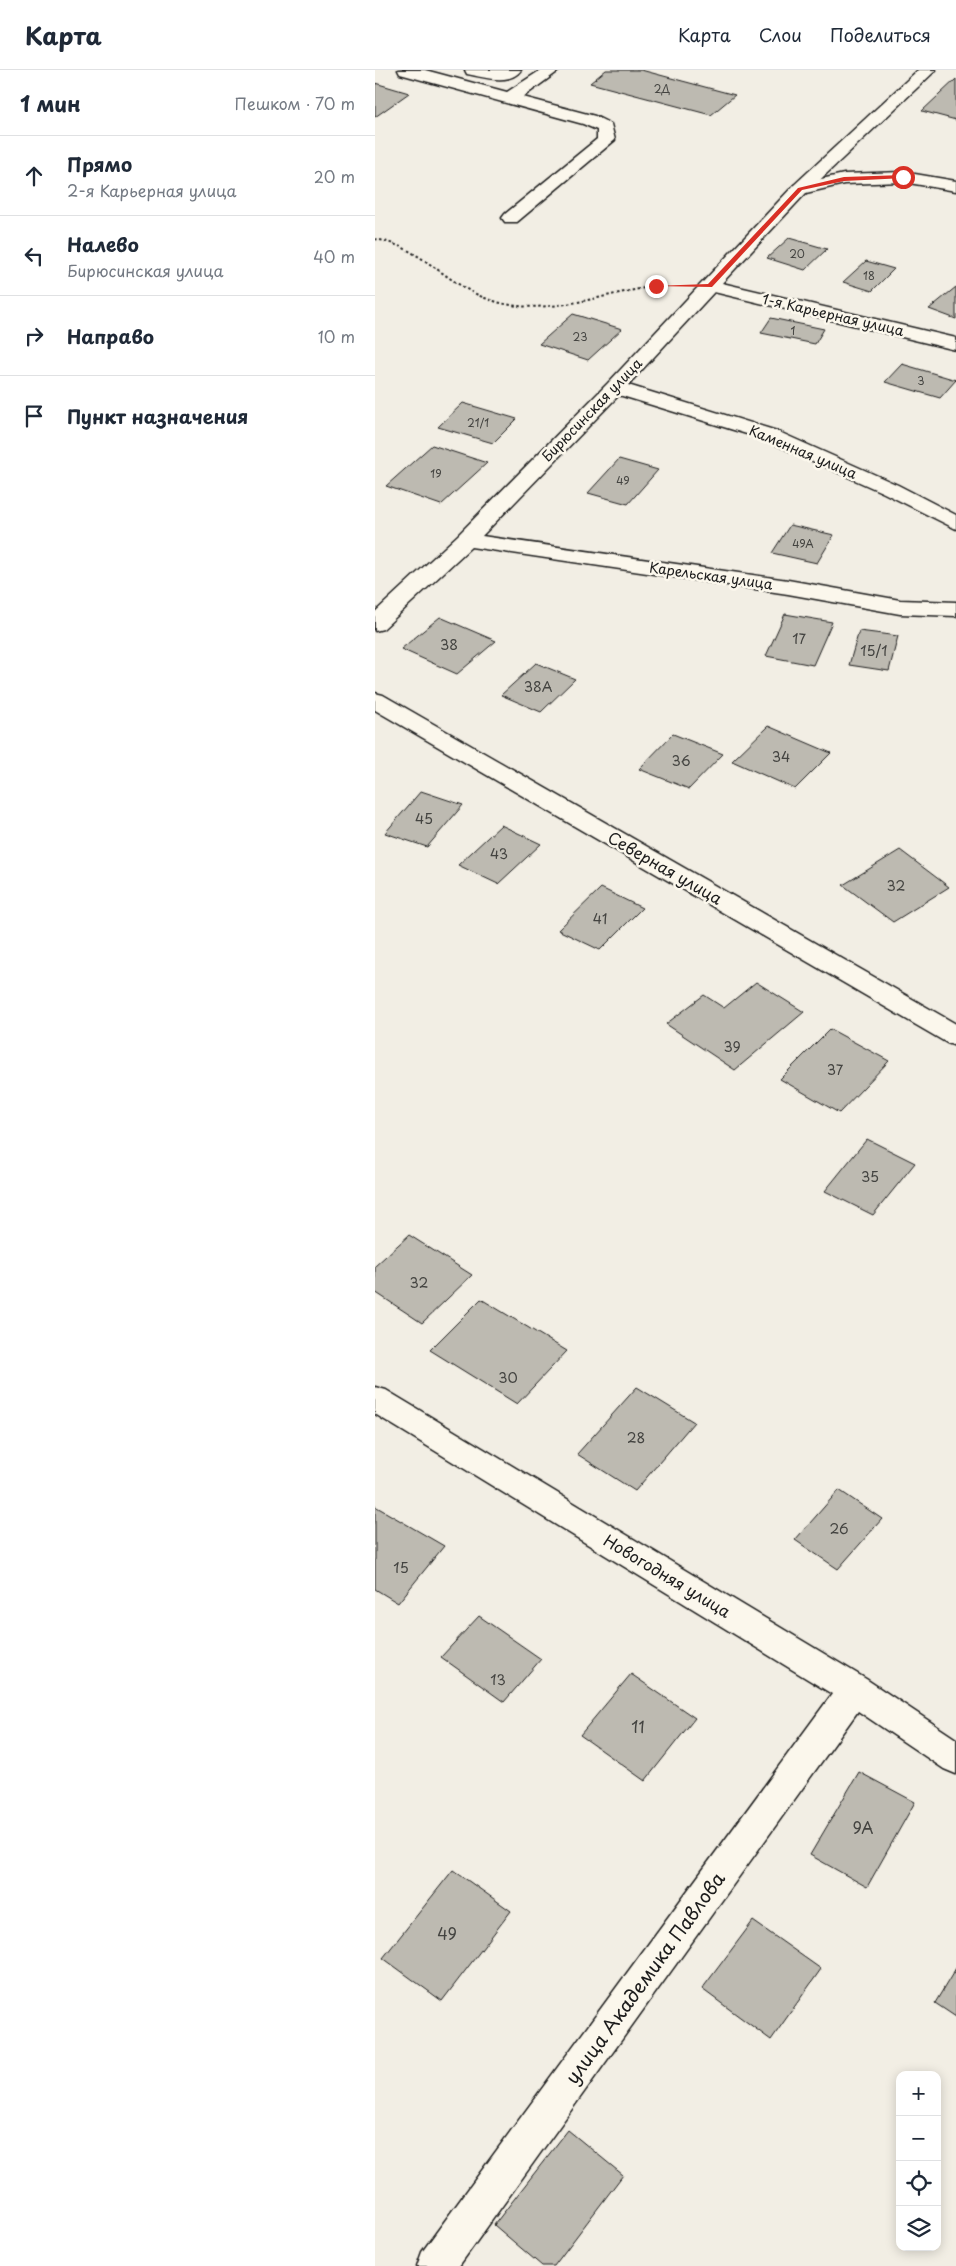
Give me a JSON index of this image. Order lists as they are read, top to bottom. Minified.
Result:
{"streets":{"street":["1-я Карьерная улица","Бирюсинская улица","Каменная улица","Карельская улица","Северная улица","Новогодняя улица","улица Академика Павлова"]},"crossings":[["1-я Карьерная улица","Бирюсинская улица"],["Бирюсинская улица","Каменная улица"],["Бирюсинская улица","Карельская улица"],["Новогодняя улица","улица Академика Павлова"]],"house_numbers":["2Д","20","18","1","23","3","21/1","19","49","49А","17","38","15/1","38А","34","36","45","43","32","41","39","37","35","32","30","28","26","15","13","11","9А","49"],"page":{"header":"Карта","nav":["Карта","Слои","Поделиться"],"heading":["1 мин","Пешком · 70 m"],"list":[["Прямо","2-я Карьерная улица","20 m"],["Налево","Бирюсинская улица","40 m"],["Направо","10 m"],"Пункт назначения"],"map_buttons":["+","−"]}}
